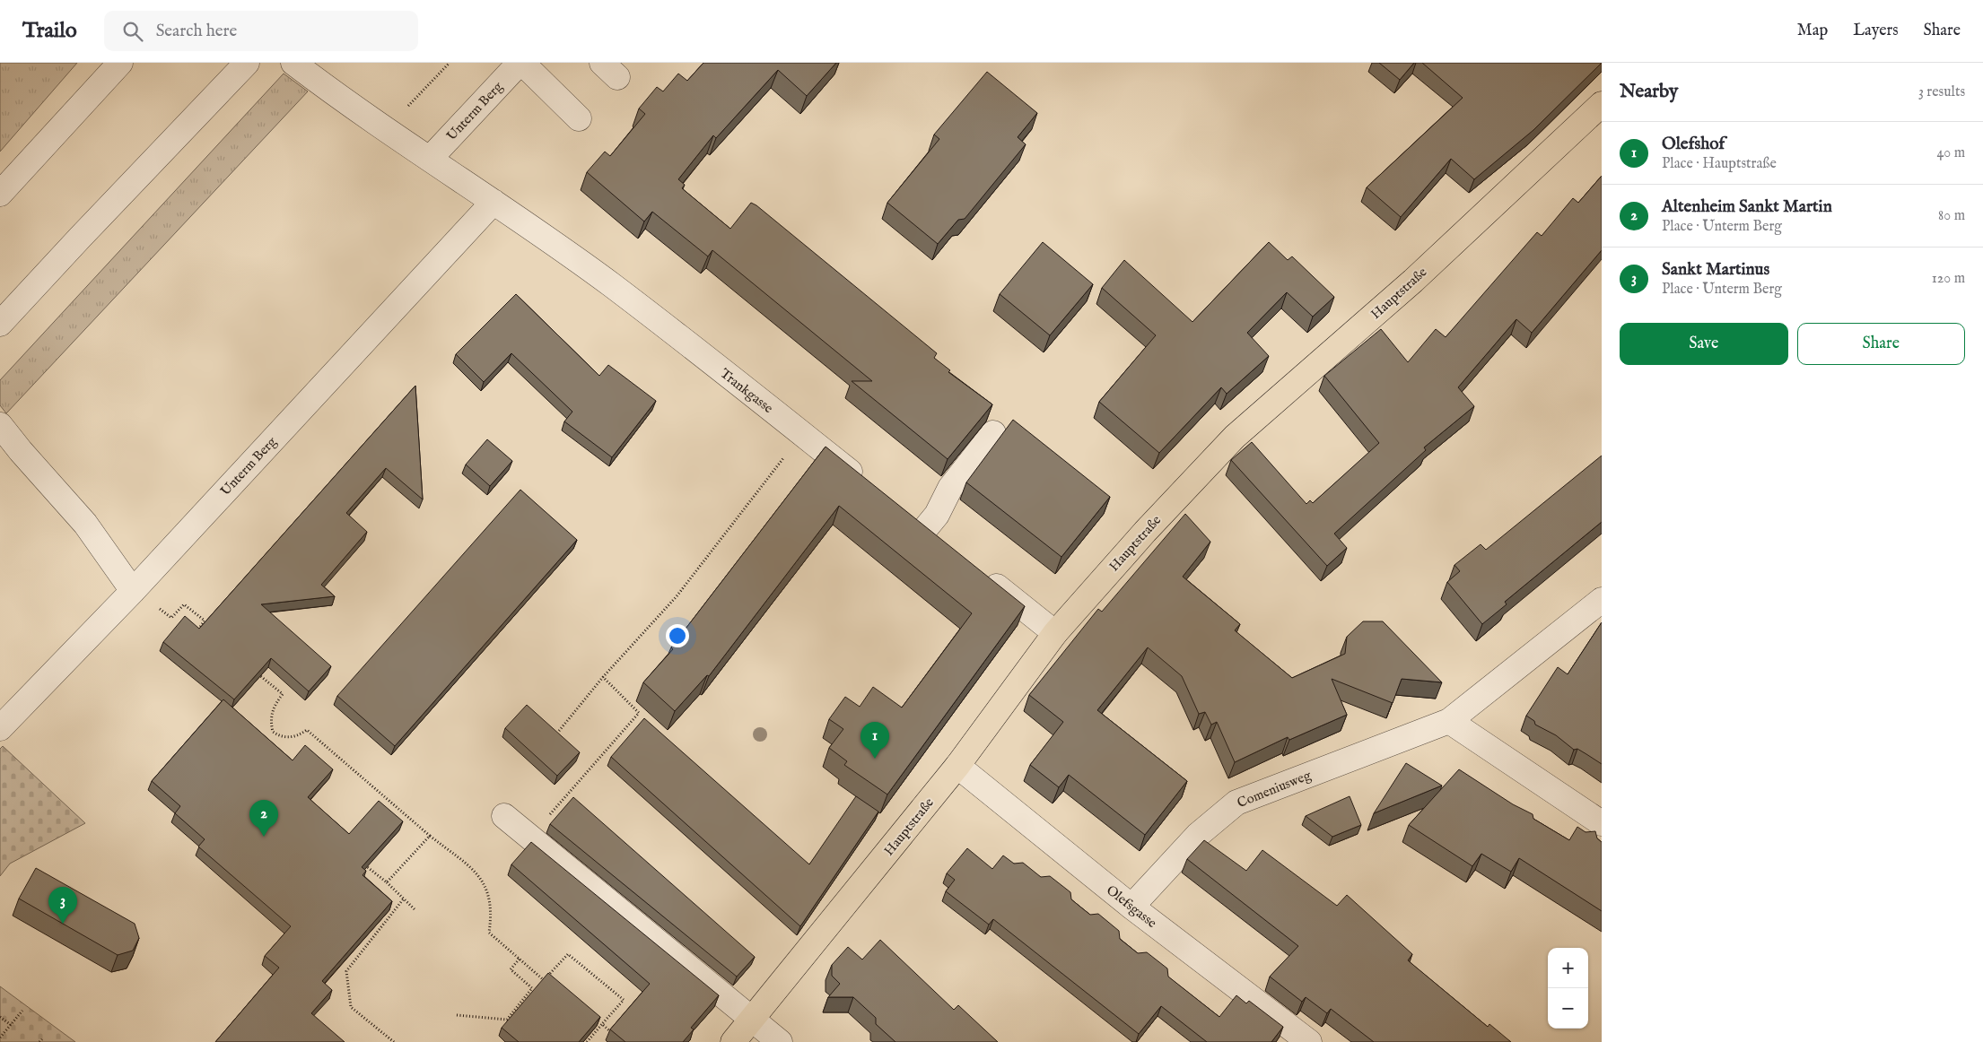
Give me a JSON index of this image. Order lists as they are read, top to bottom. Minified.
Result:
{"streets":{"main road":["Hauptstraße"],"street":["Unterm Berg","Trankgasse","Comeniusweg","Olefsgasse"]},"crossings":[["Unterm Berg","Trankgasse"],["Hauptstraße","Olefsgasse"],["Comeniusweg","Olefsgasse"]],"page":{"header":"Trailo","search":"Search here","nav":["Map","Layers","Share"],"heading":["Nearby","3 results"],"list":[{"mark":"1","name":"Olefshof","note":"Place · Hauptstraße","value":"40 m"},{"mark":"2","name":"Altenheim Sankt Martin","note":"Place · Unterm Berg","value":"80 m"},{"mark":"3","name":"Sankt Martinus","note":"Place · Unterm Berg","value":"120 m"}],"buttons":["Save","Share"],"pins":["1","2","3"],"map_buttons":["+","−"]}}
